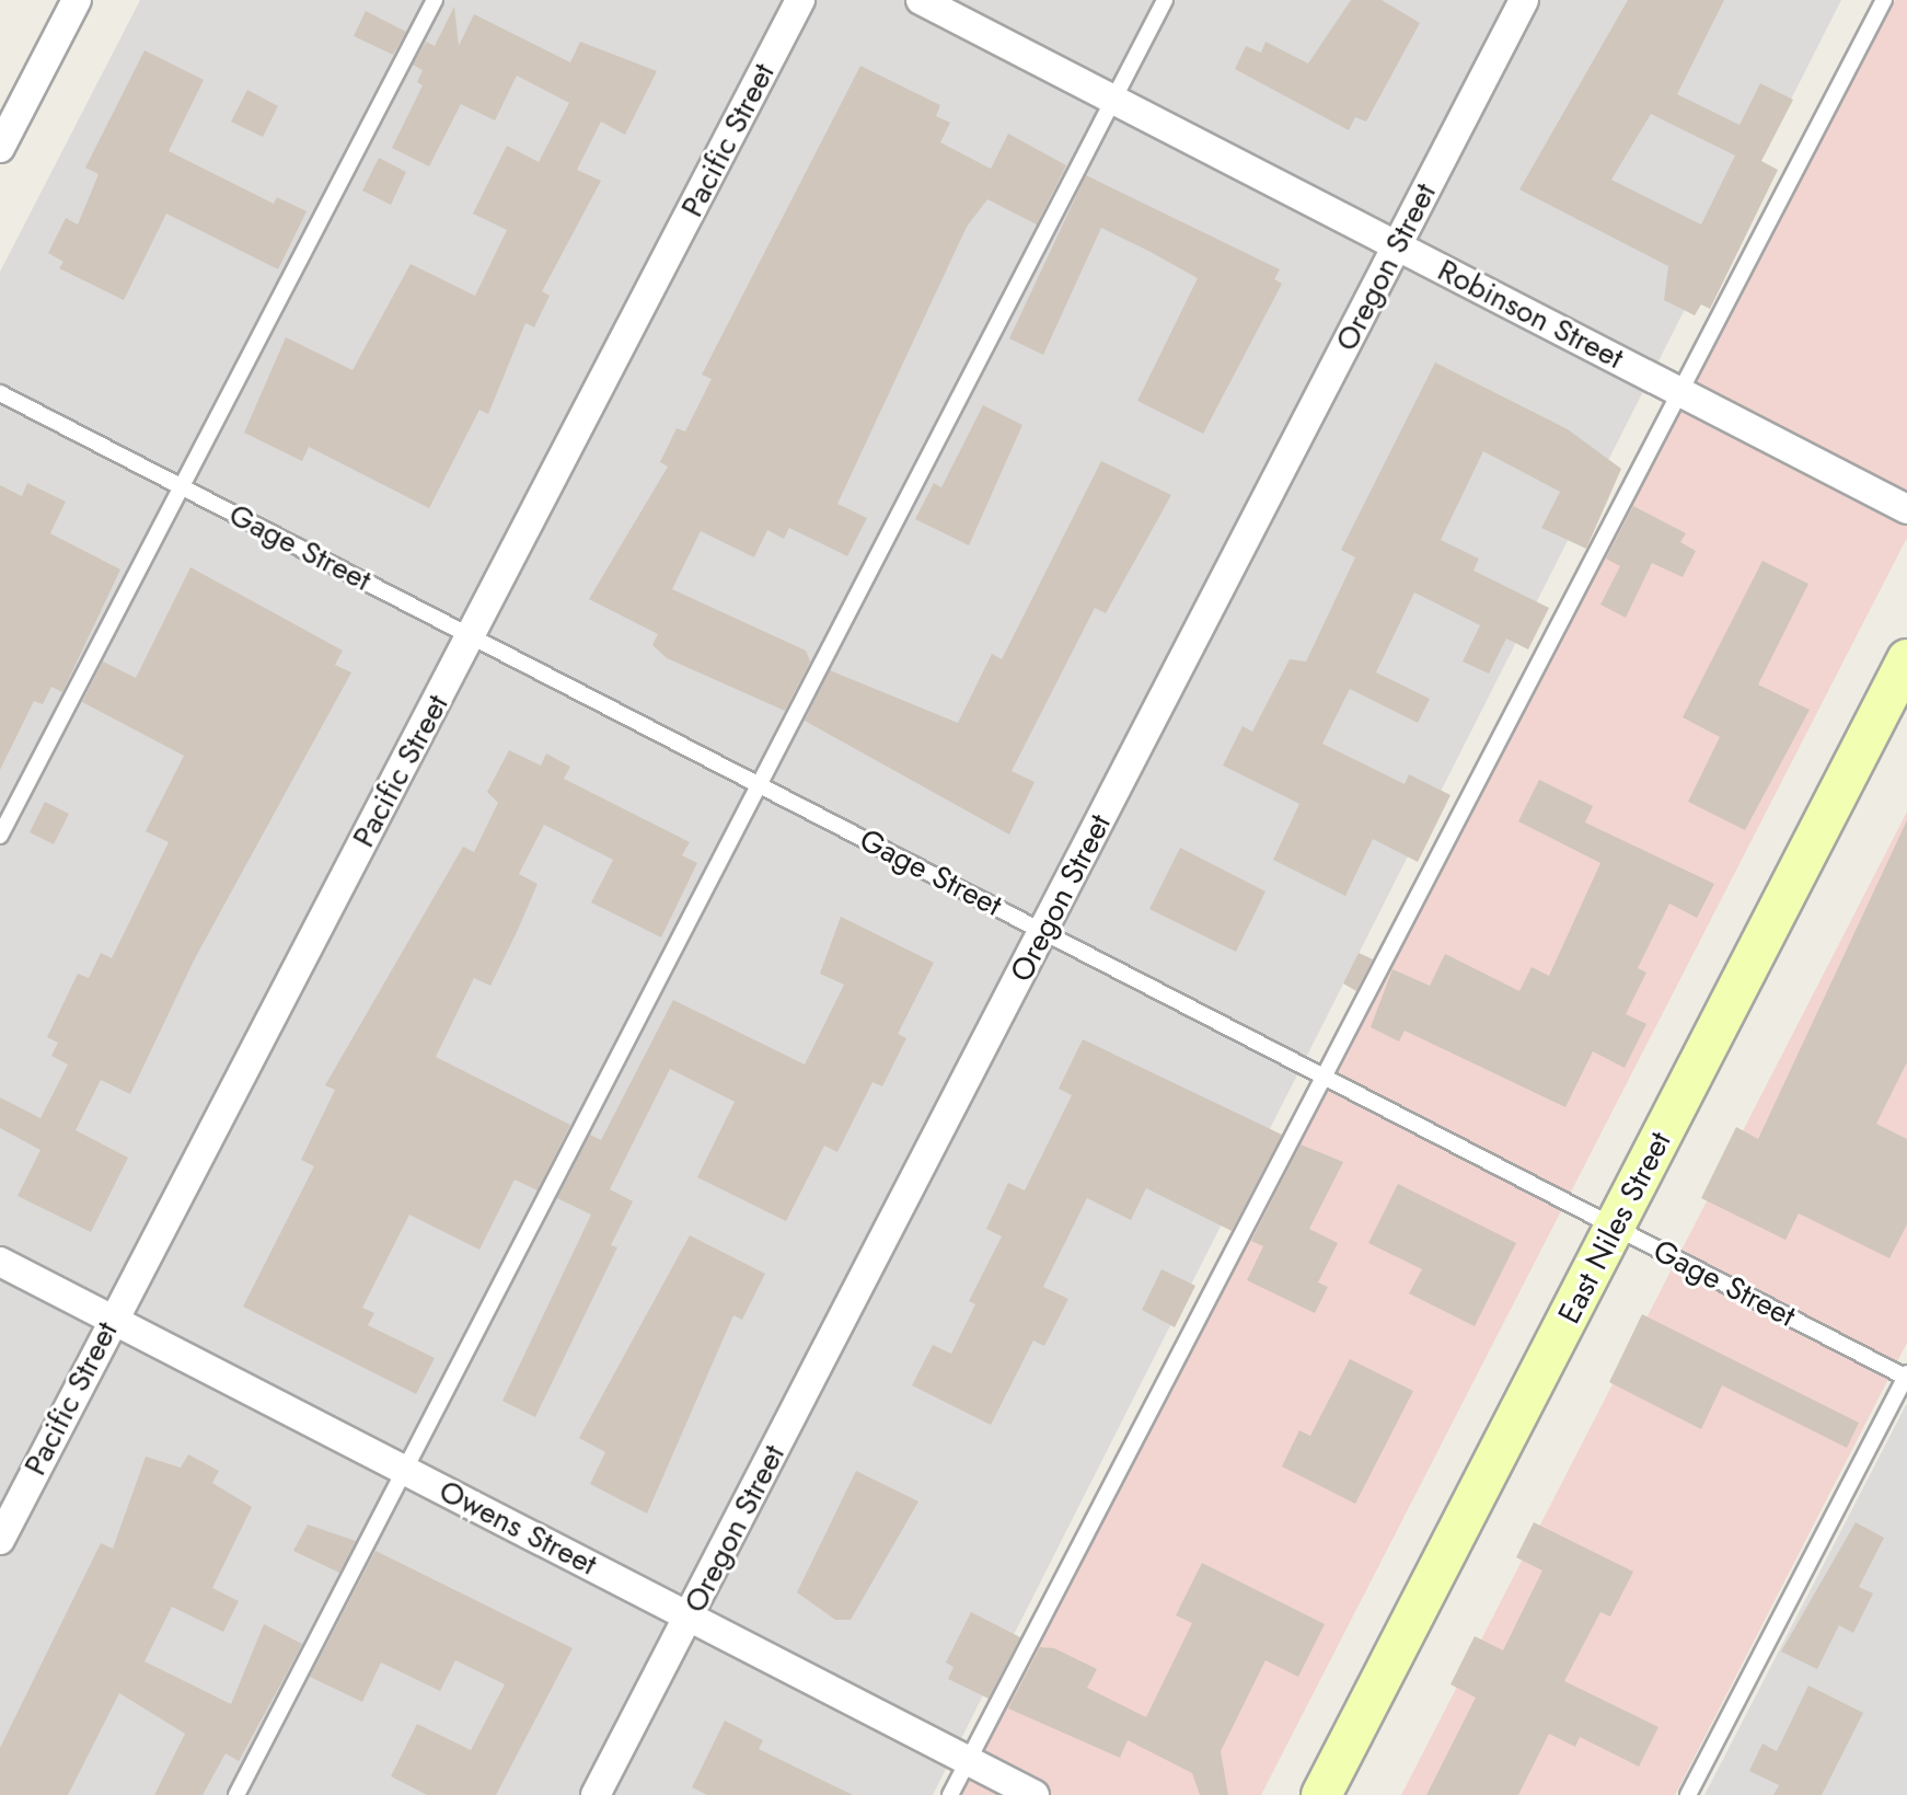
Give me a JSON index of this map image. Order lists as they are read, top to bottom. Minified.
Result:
{"streets":{"main road":["East Niles Street"],"street":["Pacific Street","Oregon Street","Robinson Street","Owens Street"],"lane":["Gage Street"]},"crossings":[["Pacific Street","Gage Street"],["Pacific Street","Owens Street"],["Oregon Street","Robinson Street"],["Oregon Street","Gage Street"],["Oregon Street","Owens Street"],["Gage Street","East Niles Street"]]}
